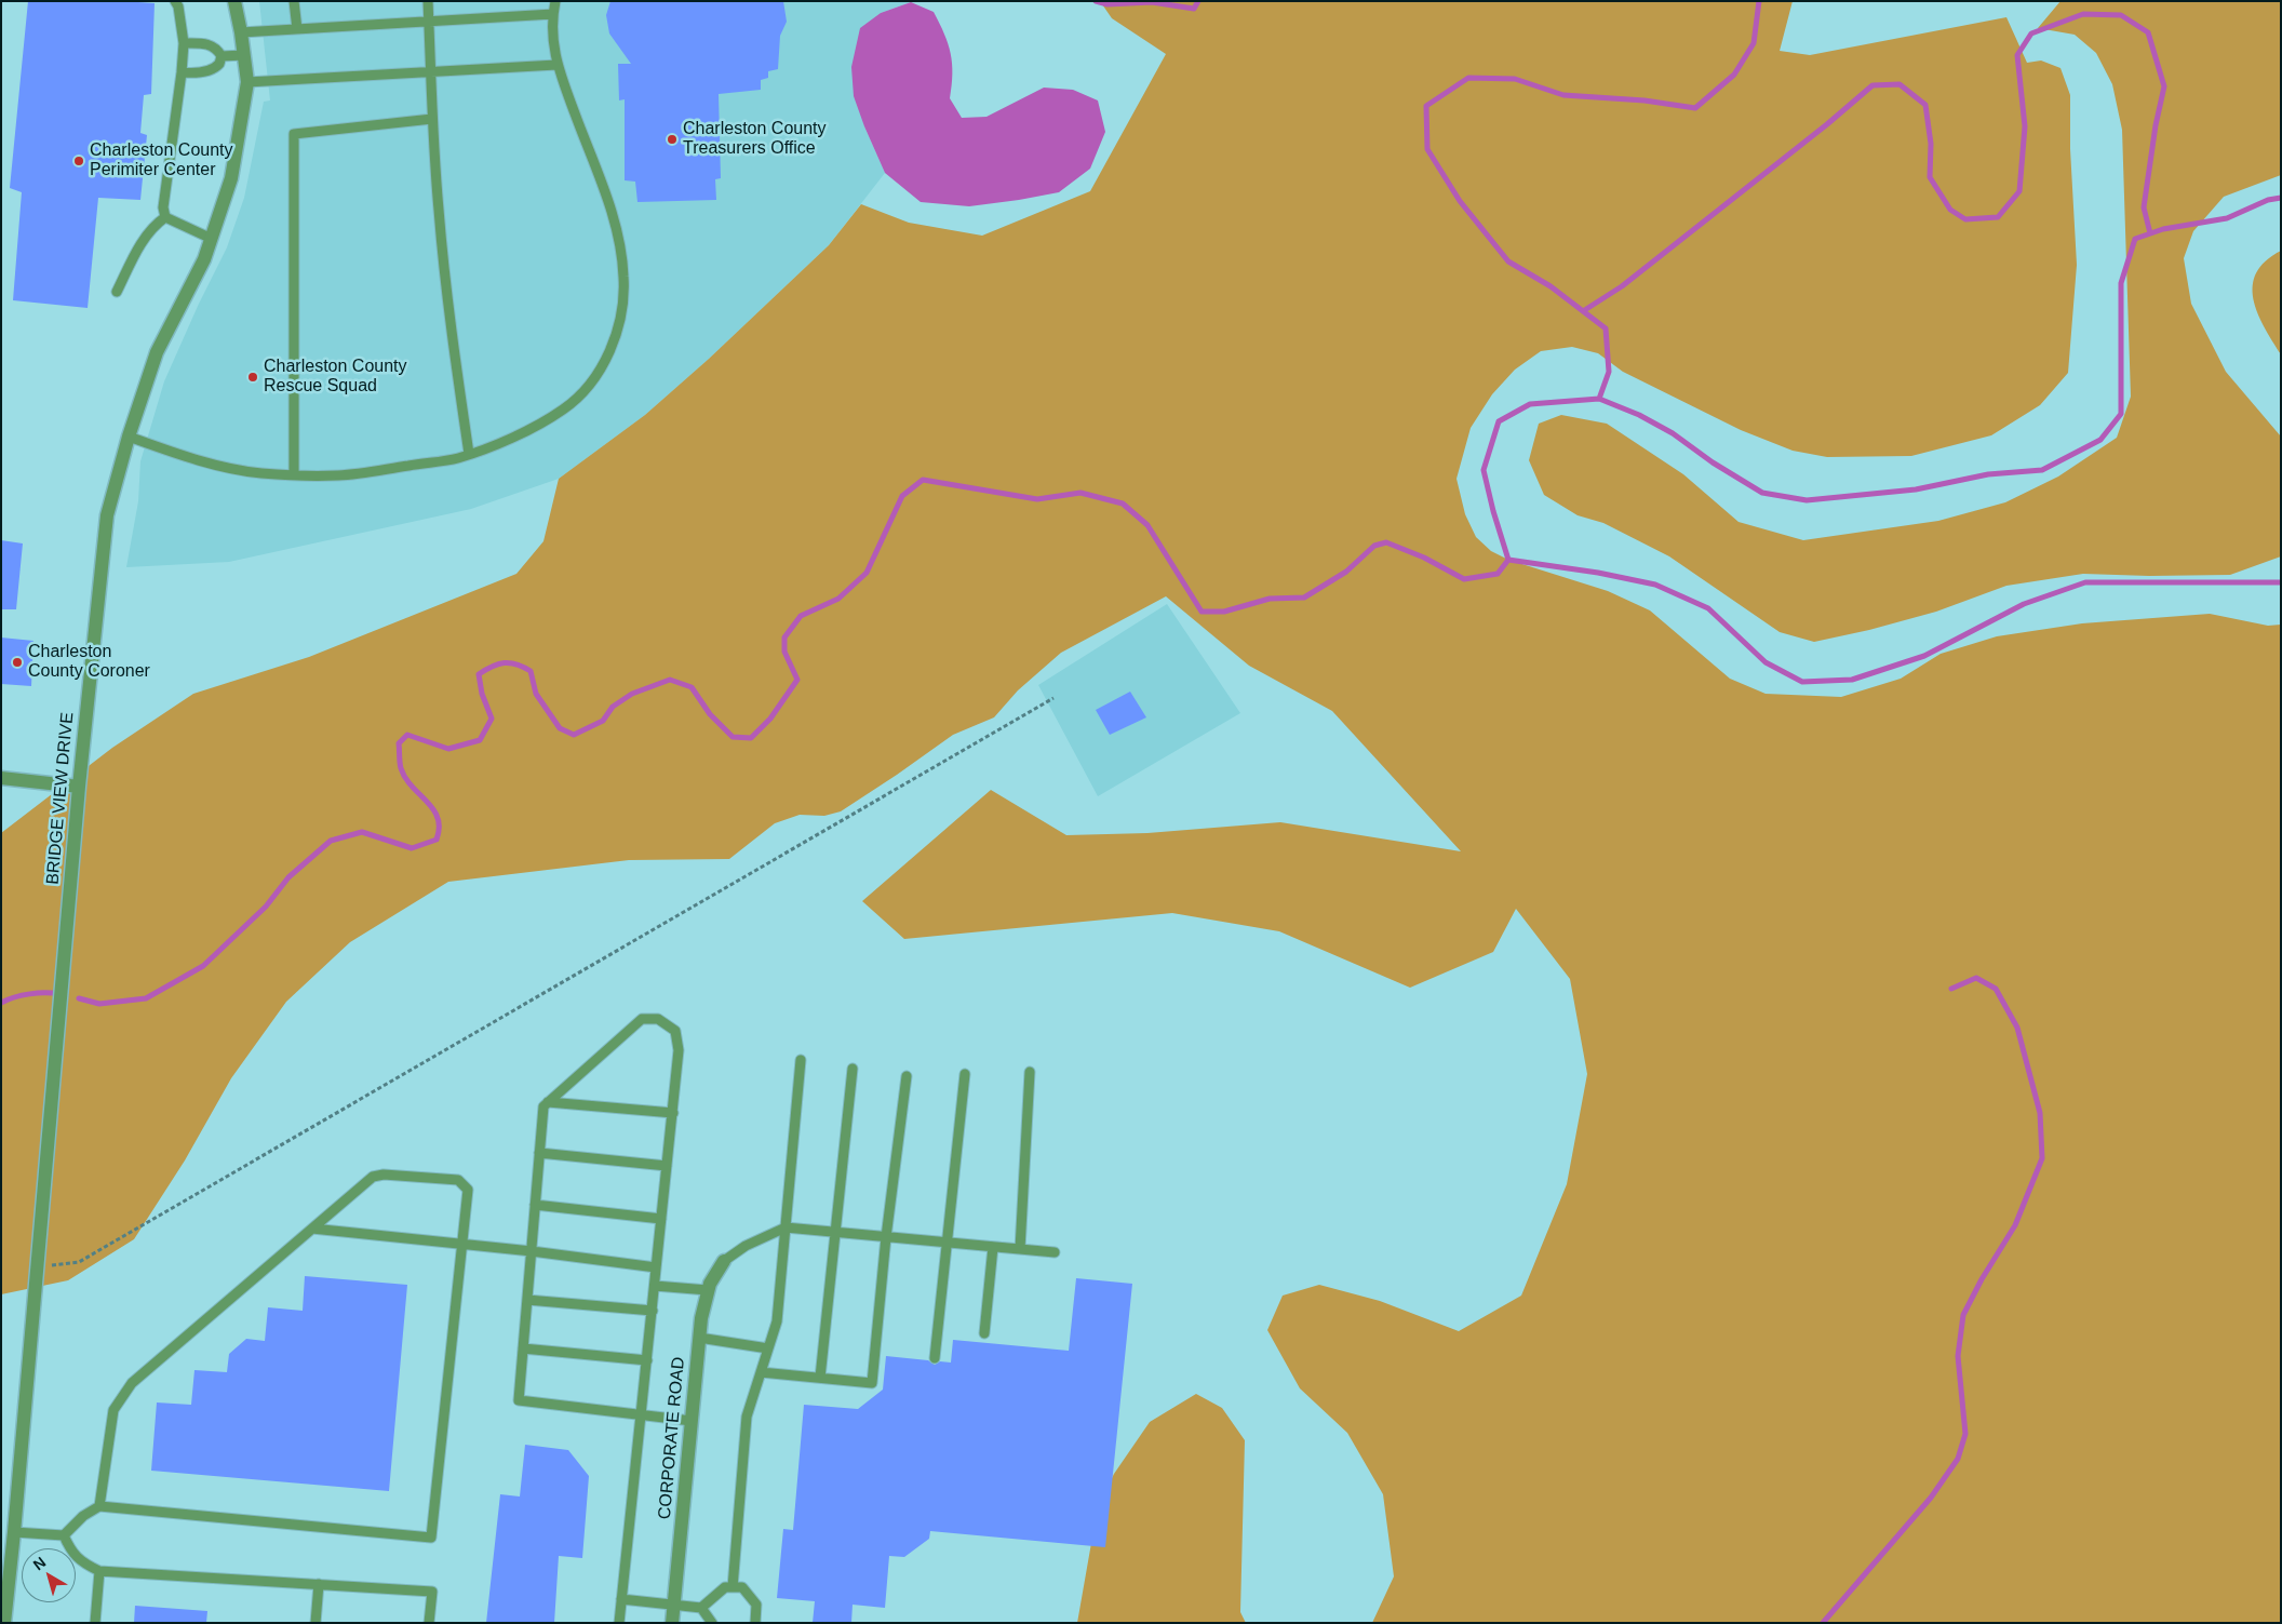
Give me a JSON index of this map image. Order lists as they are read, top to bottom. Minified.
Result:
{"streets":{"street":["BRIDGE VIEW DRIVE","CORPORATE ROAD"]},"places":["Charleston County Treasurers Office","Charleston County Perimiter Center","Charleston County Rescue Squad","Charleston County Coroner"],"north":"top left"}
